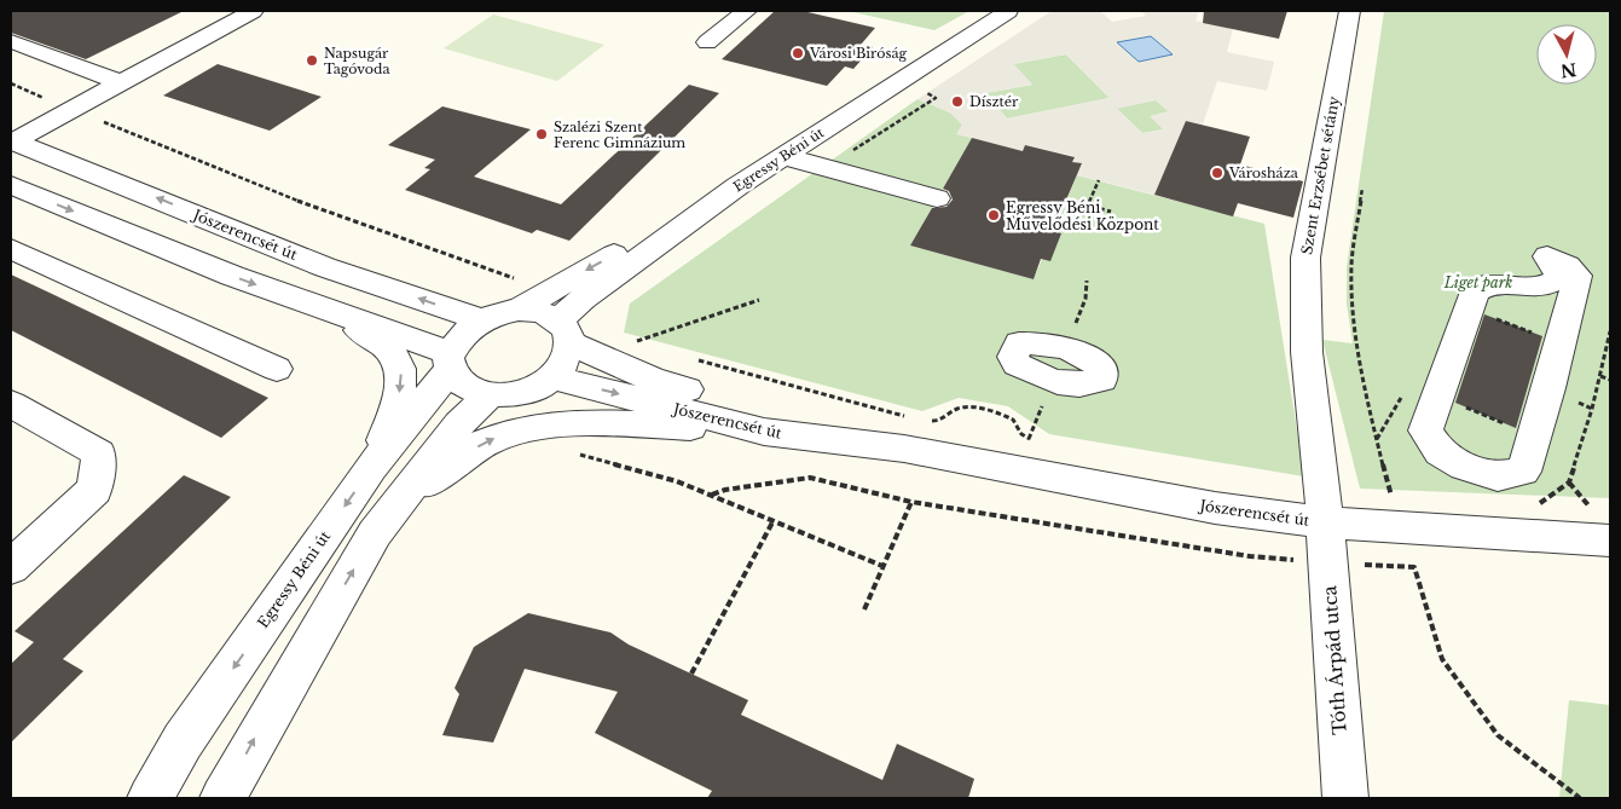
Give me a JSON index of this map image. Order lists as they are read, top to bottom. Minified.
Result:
{"streets":{"street":["Egressy Béni út","Szent Erzsébet sétány","Jószerencsét út","Tóth Árpád utca"]},"crossings":[["Egressy Béni út","Jószerencsét út"],["Szent Erzsébet sétány","Jószerencsét út"],["Szent Erzsébet sétány","Tóth Árpád utca"],["Jószerencsét út","Tóth Árpád utca"]],"parks":["Liget park"],"places":["Városi Biróság","Napsugár Tagóvoda","Dísztér","Szalézi Szent Ferenc Gimnázium","Városháza","Egressy Béni Művelődési Központ"],"north":"bottom"}
